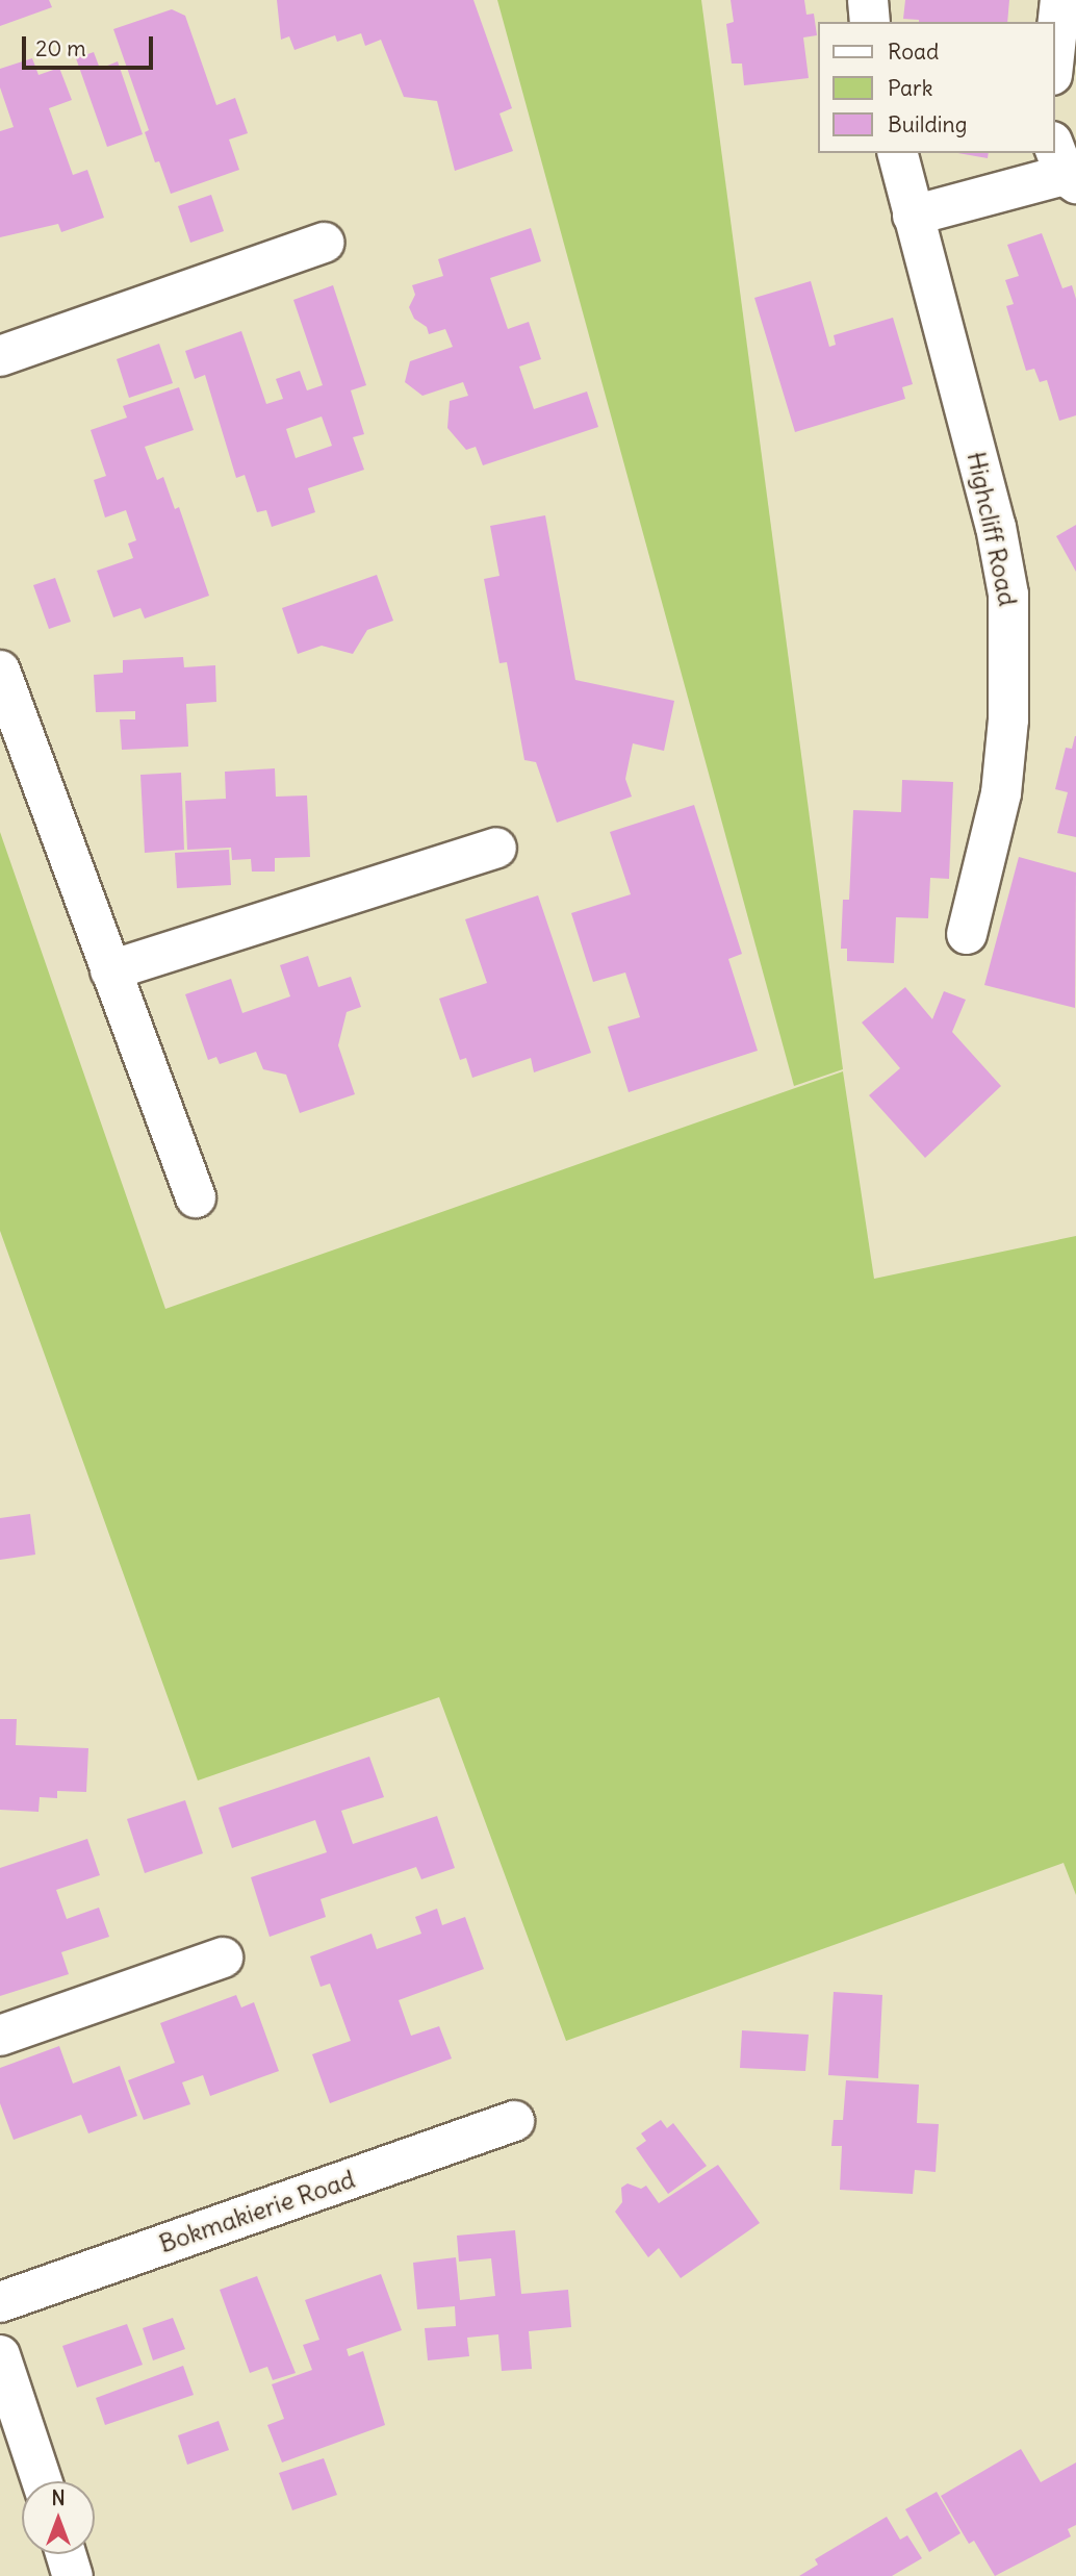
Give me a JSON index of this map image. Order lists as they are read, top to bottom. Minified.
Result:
{"streets":{"street":["Highcliff Road","Bokmakierie Road"]},"legend":["Road","Park","Building"],"scale_bar":"20 m","north":"top"}
